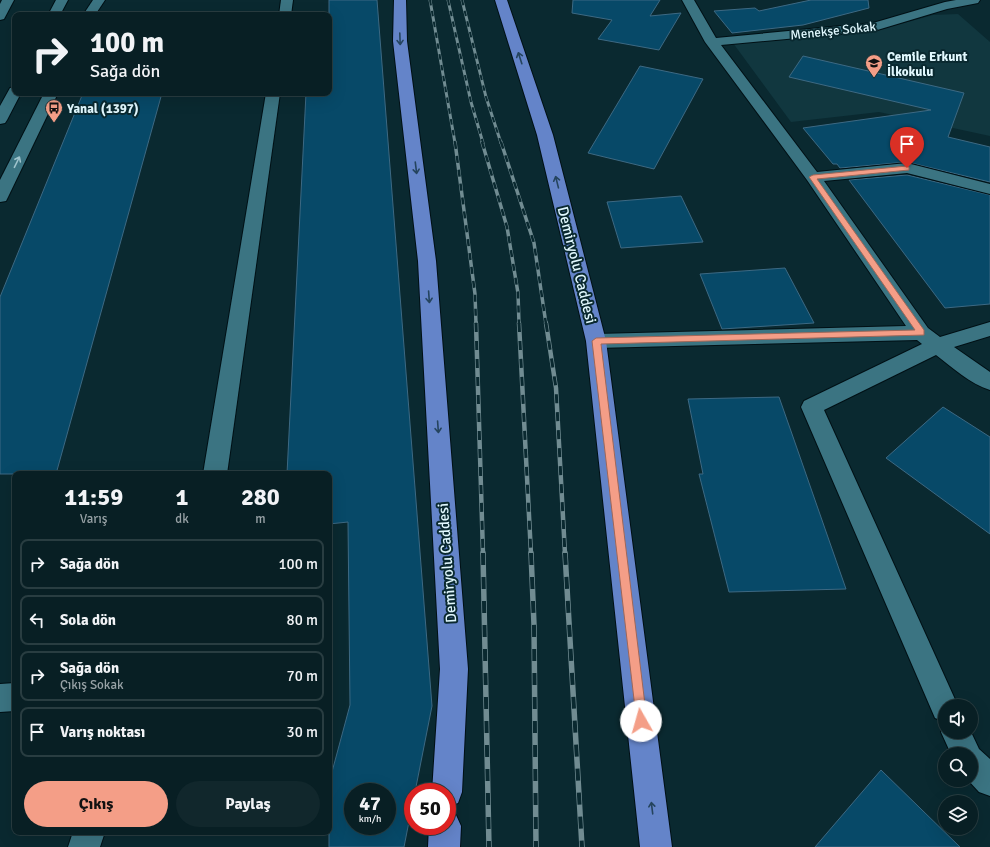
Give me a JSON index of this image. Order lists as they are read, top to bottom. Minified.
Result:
{"streets":{"main road":["Demiryolu Caddesi"],"street":["Menekşe Sokak"]},"places":{"school or university":["Cemile Erkunt İlkokulu"],"bus stop":["Yanal (1397)"]},"page":{"turn":["100 m","Sağa dön"],"eta":["11:59","Varış","1","dk","280","m"],"list":[{"name":"Sağa dön","value":"100 m"},{"name":"Sola dön","value":"80 m"},{"name":"Sağa dön","note":"Çıkış Sokak","value":"70 m"},{"name":"Varış noktası","value":"30 m"}],"buttons":["Çıkış","Paylaş"],"speed":"47 km/h","limit":"50"}}
